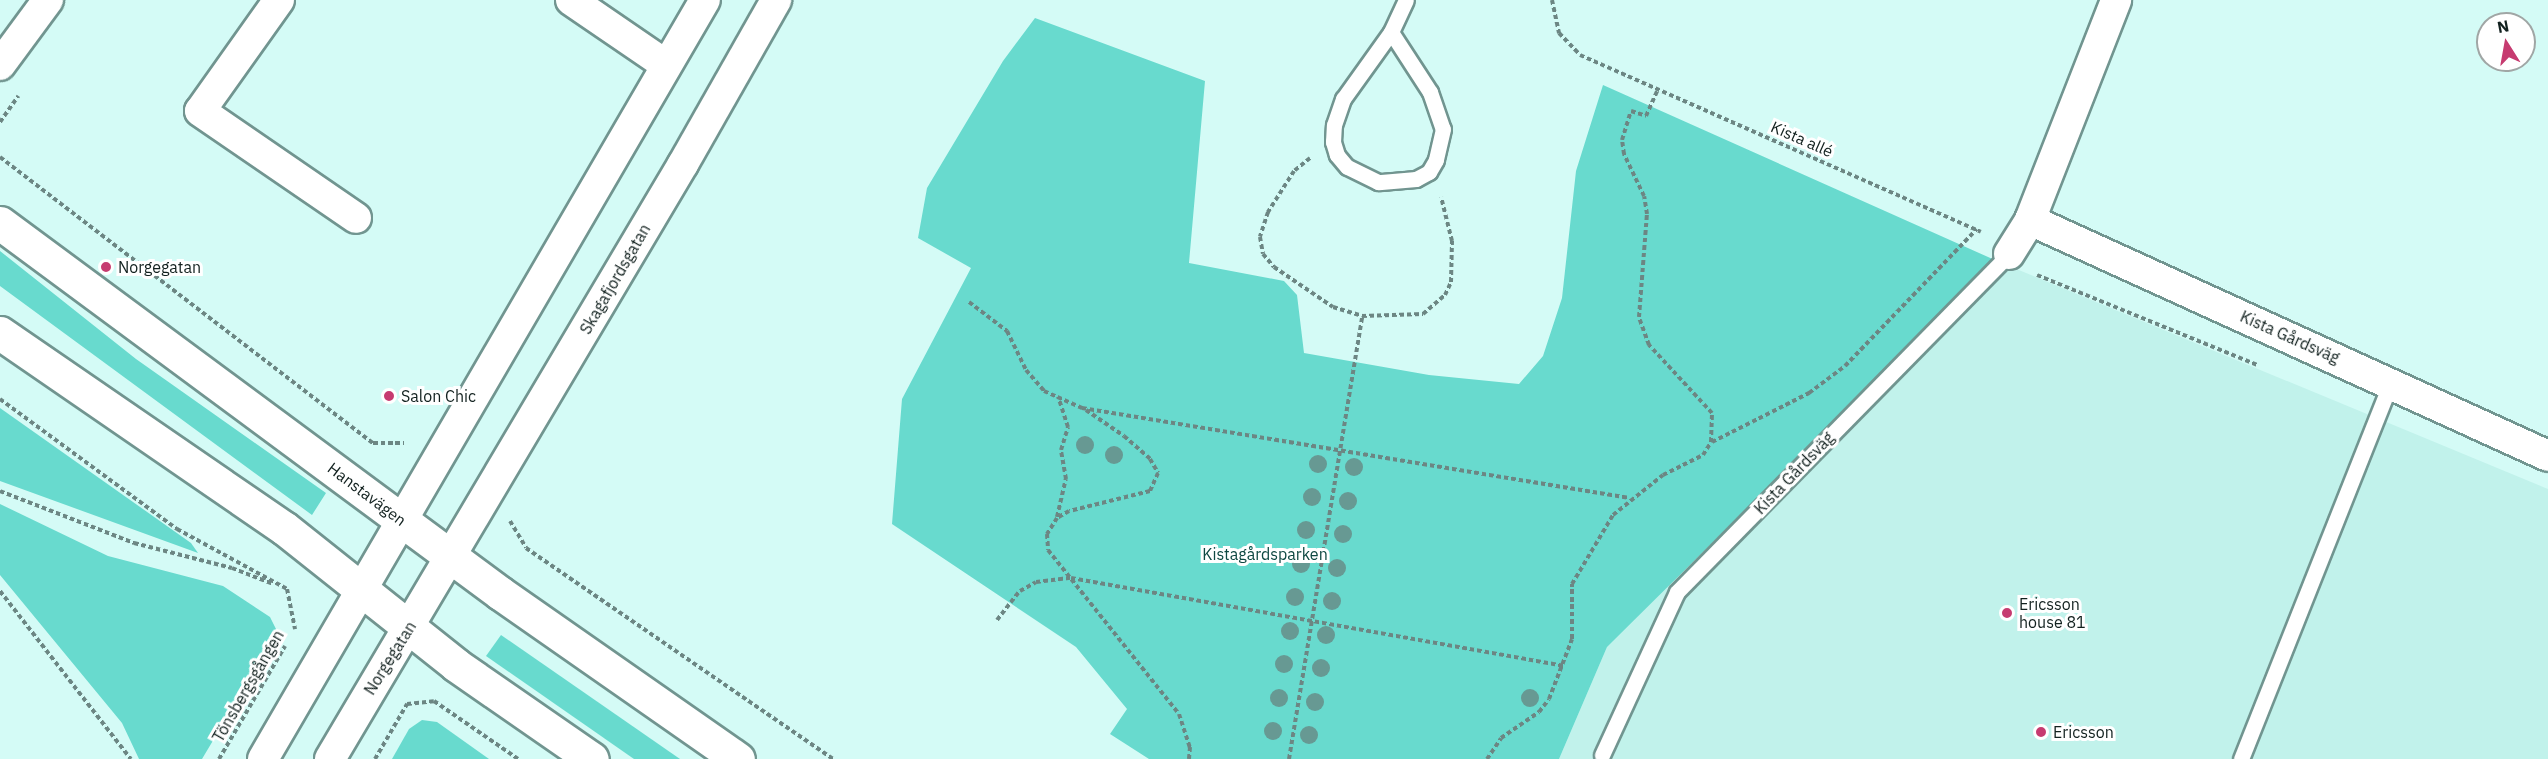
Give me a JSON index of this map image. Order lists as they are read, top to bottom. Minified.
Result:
{"streets":{"main road":["Hanstavägen"],"street":["Skagafjordsgatan","Kista Gårdsväg","Norgegatan"],"path":["Kista allé","Tönsbergsgången"]},"crossings":[["Kista allé","Kista Gårdsväg"],["Skagafjordsgatan","Hanstavägen"],["Skagafjordsgatan","Norgegatan"],["Hanstavägen","Norgegatan"]],"parks":["Kistagårdsparken"],"places":["Norgegatan","Salon Chic","Ericsson house 81","Ericsson"],"north":"top"}
